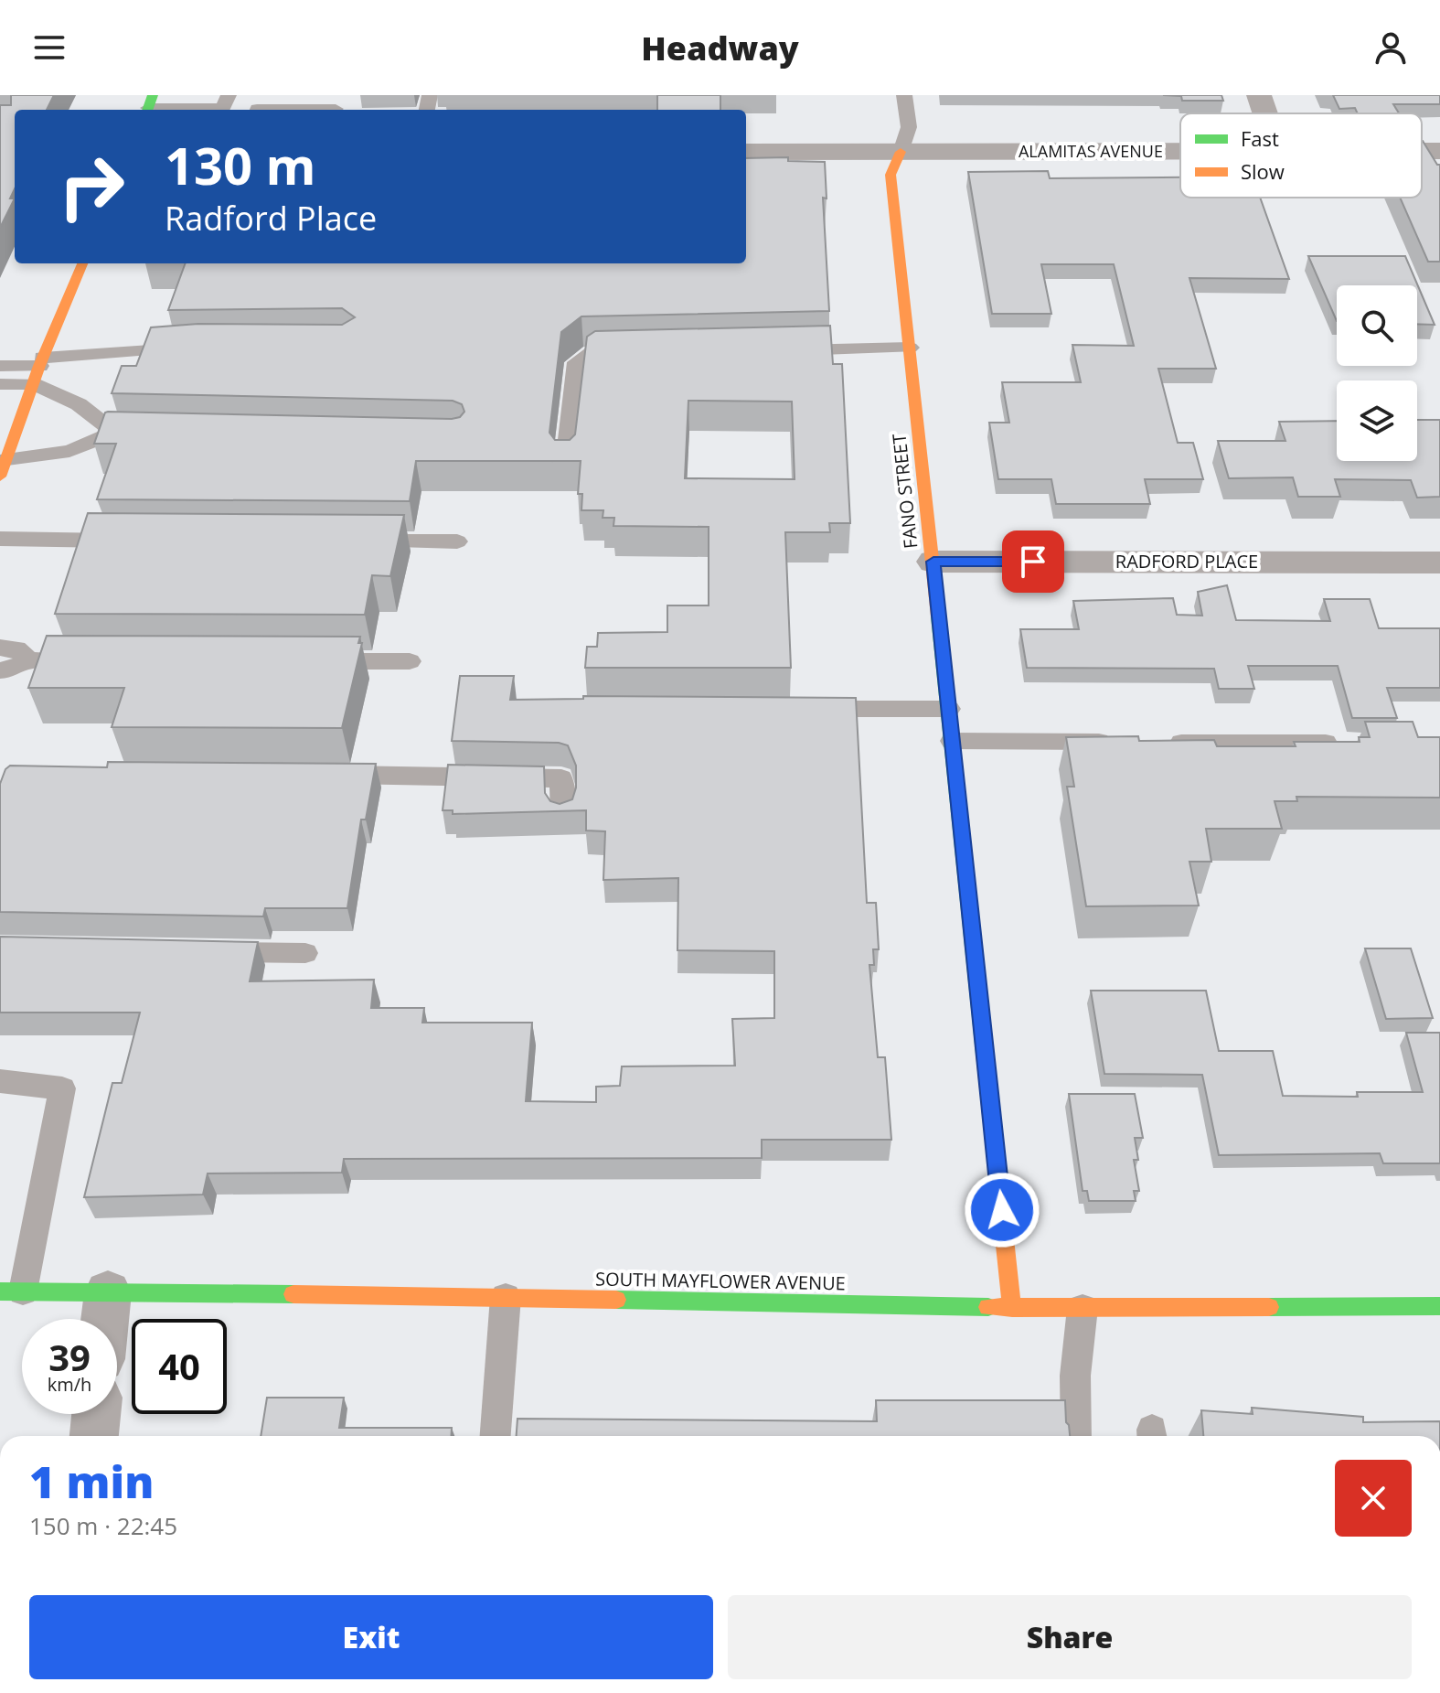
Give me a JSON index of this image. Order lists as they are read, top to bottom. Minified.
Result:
{"streets":{"street":["ALAMITAS AVENUE","FANO STREET","RADFORD PLACE","SOUTH MAYFLOWER AVENUE"]},"crossings":[["ALAMITAS AVENUE","FANO STREET"],["FANO STREET","RADFORD PLACE"],["FANO STREET","SOUTH MAYFLOWER AVENUE"]],"legend":["Fast","Slow"],"page":{"header":"Headway","turn":["130 m","Radford Place"],"speed":"39 km/h","limit":"40","heading":["1 min","150 m · 22:45"],"buttons":["Exit","Share"]}}
